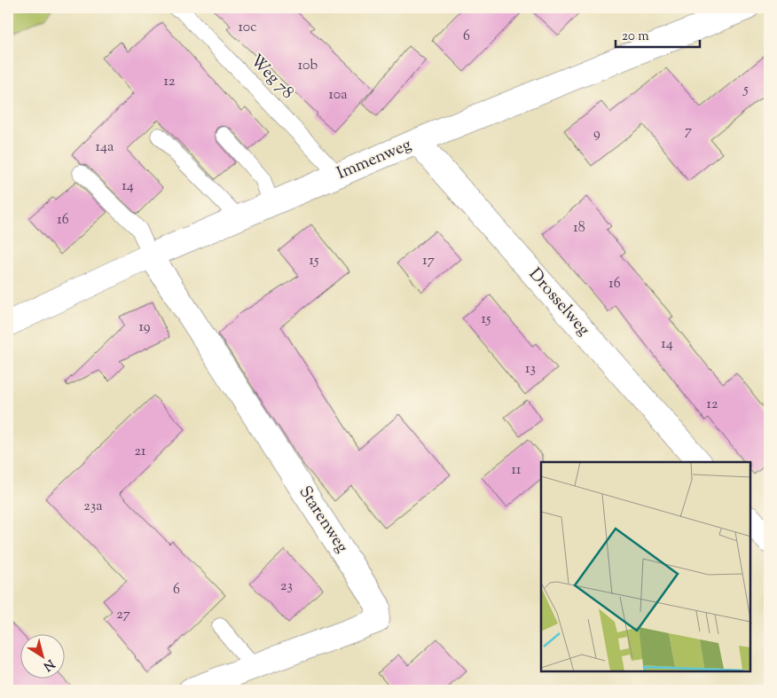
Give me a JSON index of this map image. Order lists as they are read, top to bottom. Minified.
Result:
{"streets":{"street":["Immenweg","Drosselweg","Starenweg"],"lane":["Weg 78"]},"crossings":[["Weg 78","Immenweg"],["Immenweg","Drosselweg"],["Immenweg","Starenweg"]],"house_numbers":["10c","6","10b","12","5","10a","7","9","14a","14","16","18","15","17","16","15","19","14","13","12","21","11","23a","23","6","27"],"scale_bar":"20 m","north":"bottom right"}
